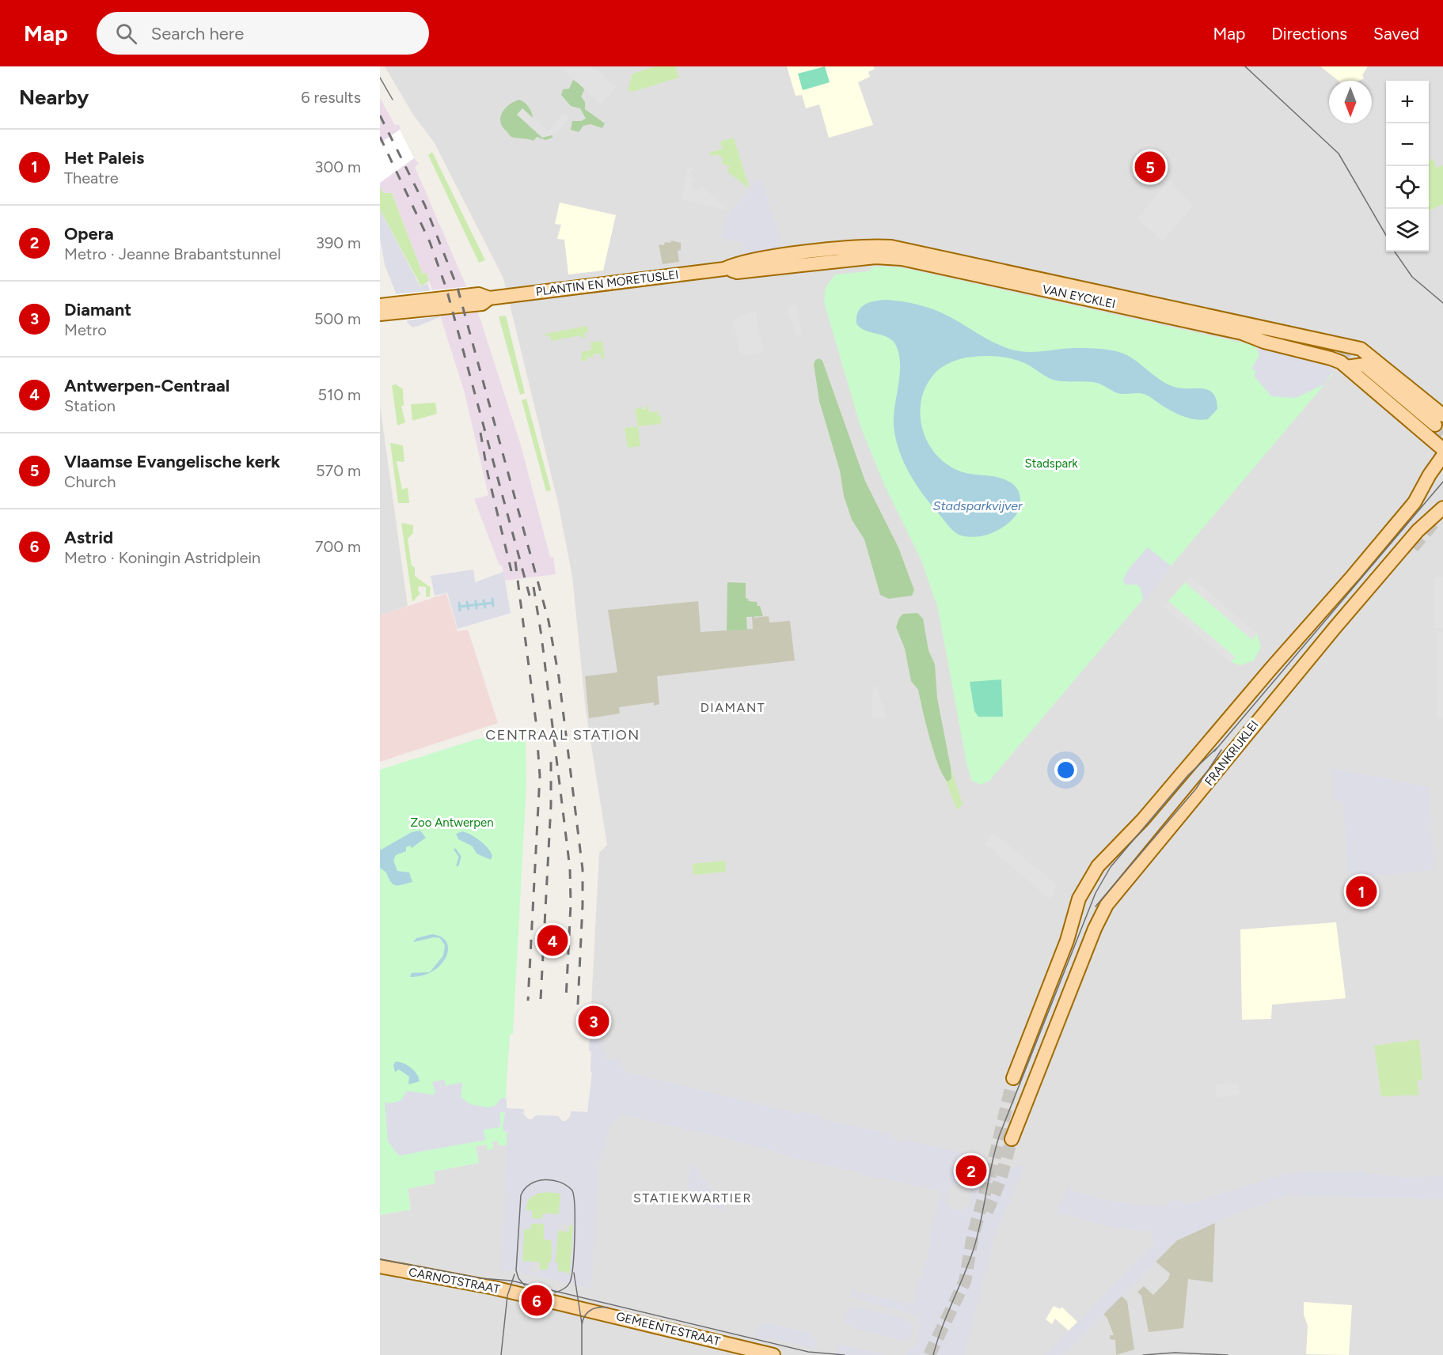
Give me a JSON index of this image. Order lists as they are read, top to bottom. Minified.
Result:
{"streets":{"main road":["PLANTIN EN MORETUSLEI","VAN EYCKLEI","FRANKRIJKLEI","CARNOTSTRAAT","GEMEENTESTRAAT"]},"crossings":[["PLANTIN EN MORETUSLEI","VAN EYCKLEI"],["CARNOTSTRAAT","GEMEENTESTRAAT"]],"districts":["DIAMANT","CENTRAAL STATION","STATIEKWARTIER"],"water":["Stadsparkvijver"],"parks":["Stadspark","Zoo Antwerpen"],"north":"bottom","page":{"header":"Map","search":"Search here","nav":["Map","Directions","Saved"],"heading":["Nearby","6 results"],"map_buttons":["+","−"],"list":[{"mark":"1","name":"Het Paleis","note":"Theatre","value":"300 m"},{"mark":"2","name":"Opera","note":"Metro · Jeanne Brabantstunnel","value":"390 m"},{"mark":"3","name":"Diamant","note":"Metro","value":"500 m"},{"mark":"4","name":"Antwerpen-Centraal","note":"Station","value":"510 m"},{"mark":"5","name":"Vlaamse Evangelische kerk","note":"Church","value":"570 m"},{"mark":"6","name":"Astrid","note":"Metro · Koningin Astridplein","value":"700 m"}],"pins":["5","1","4","3","2","6"]}}
